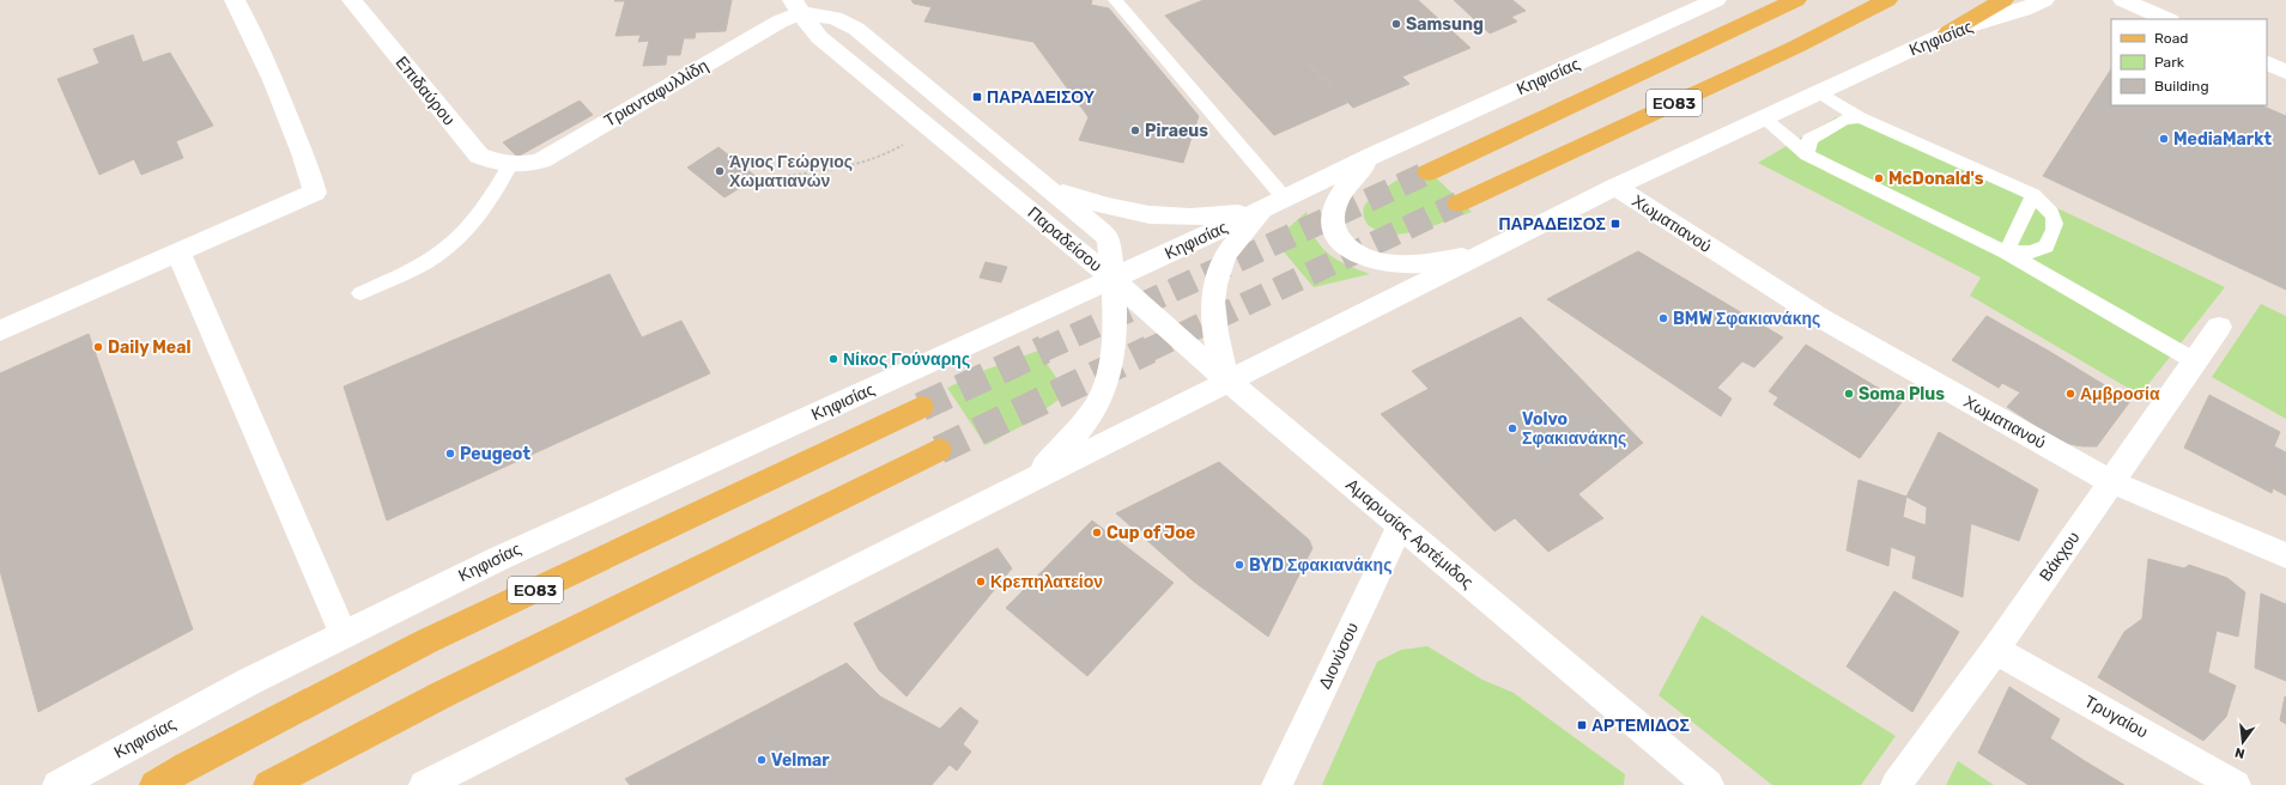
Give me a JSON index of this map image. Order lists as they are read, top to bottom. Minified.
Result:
{"streets":{"main road":["Κηφισίας","Επιδαύρου","Τριανταφυλλίδη","ΕΟ83","Χωματιανού","Παραδείσου","Αμαρυσίας Αρτέμιδος","Βάκχου","Διονύσου","Τρυγαίου"]},"crossings":[["Κηφισίας","Χωματιανού"],["Κηφισίας","Παραδείσου"],["Κηφισίας","Αμαρυσίας Αρτέμιδος"],["Επιδαύρου","Τριανταφυλλίδη"],["Τριανταφυλλίδη","Παραδείσου"],["Χωματιανού","Βάκχου"],["Παραδείσου","Αμαρυσίας Αρτέμιδος"],["Αμαρυσίας Αρτέμιδος","Διονύσου"],["Βάκχου","Τρυγαίου"]],"places":{"other":["Samsung","Piraeus","MediaMarkt","Άγιος Γεώργιος Χωματιανών","McDonald's","BMW Σφακιανάκης","Daily Meal","Νίκος Γούναρης","Soma Plus","Αμβροσία","Volvo Σφακιανάκης","Peugeot","Cup of Joe","BYD Σφακιανάκης","Κρεπηλατείον","Velmar"],"transit":["ΠΑΡΑΔΕΙΣΟΥ","ΠΑΡΑΔΕΙΣΟΣ","ΑΡΤΕΜΙΔΟΣ"]},"legend":["Road","Park","Building"],"north":"bottom"}
